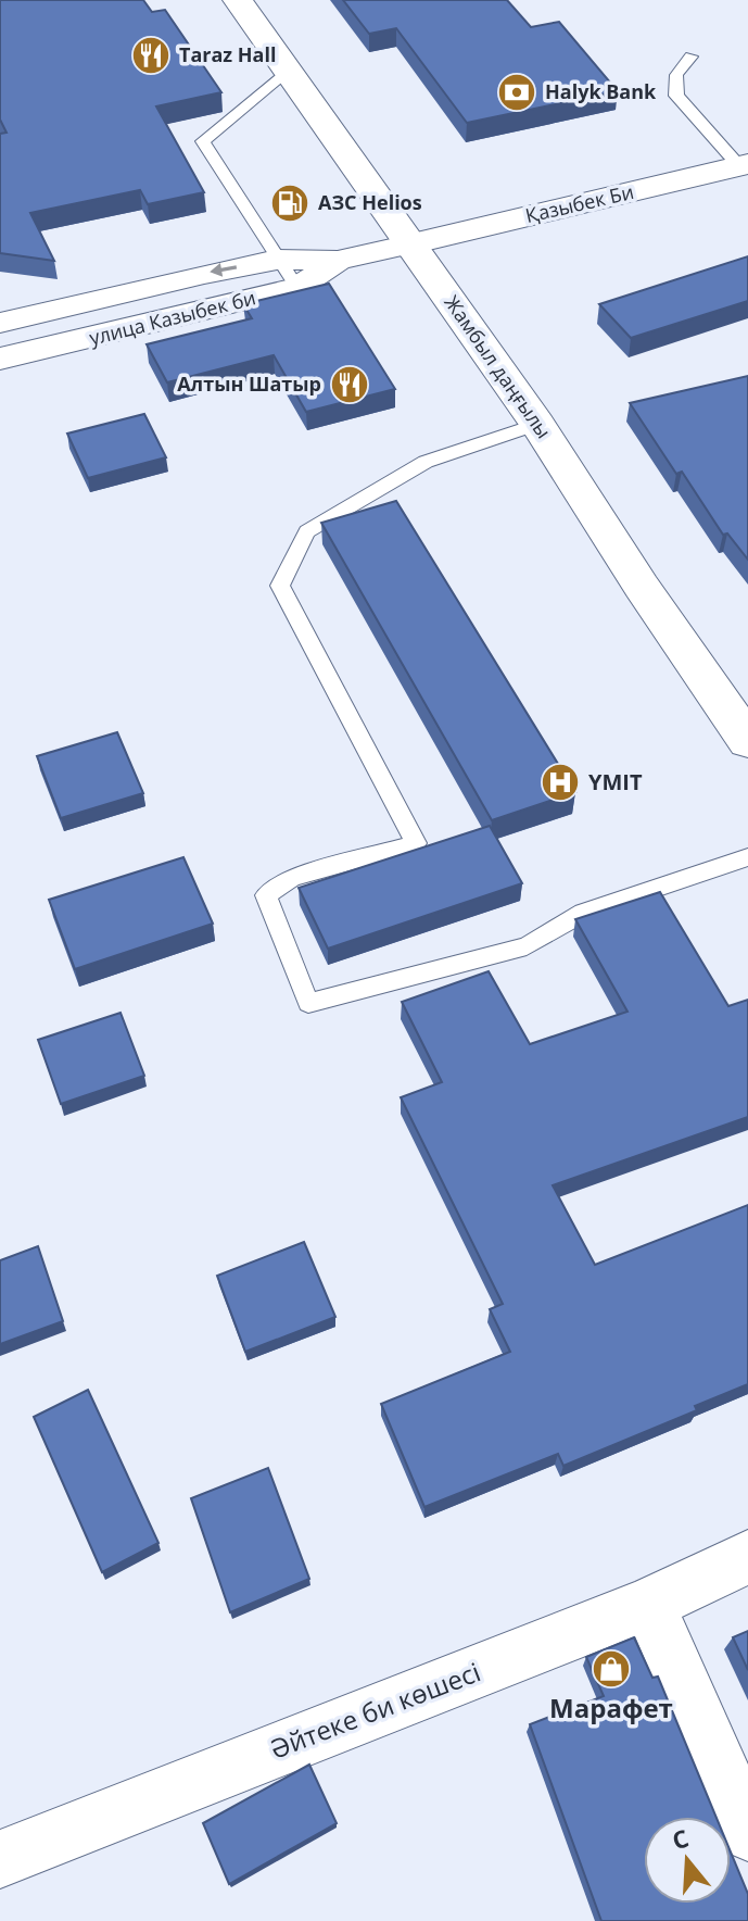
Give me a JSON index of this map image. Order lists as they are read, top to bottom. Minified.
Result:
{"streets":{"main road":["Қазыбек Би","Жамбыл даңғылы"],"street":["улица Казыбек би","Әйтеке би көшесі"]},"crossings":[["Қазыбек Би","улица Казыбек би"],["Қазыбек Би","Жамбыл даңғылы"],["улица Казыбек би","Жамбыл даңғылы"]],"places":{"restaurant":["Taraz Hall","Алтын Шатыр"],"bank":["Halyk Bank"],"fuel station":["АЗС Helios"],"hospital":["YMIT"],"shop":["Марафет"]},"north":"top"}
